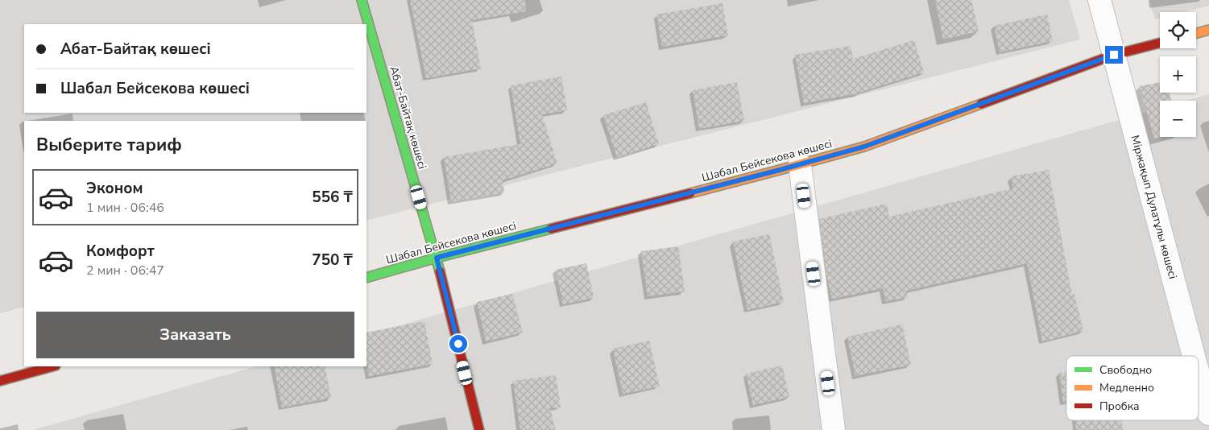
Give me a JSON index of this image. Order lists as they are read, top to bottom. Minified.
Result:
{"streets":{"main road":["Абат-Байтақ көшесі","Шабал Бейсекова көшесі"],"street":["Міржақып Дулатұлы көшесі"]},"crossings":[["Абат-Байтақ көшесі","Шабал Бейсекова көшесі"],["Шабал Бейсекова көшесі","Міржақып Дулатұлы көшесі"]],"legend":["Свободно","Медленно","Пробка"],"page":{"map_buttons":["+","−"],"banner":["Абат-Байтақ көшесі","Шабал Бейсекова көшесі"],"heading":"Выберите тариф","list":[{"name":"Эконом","note":"1 мин · 06:46","value":"556 ₸"},{"name":"Комфорт","note":"2 мин · 06:47","value":"750 ₸"}],"buttons":"Заказать"}}
